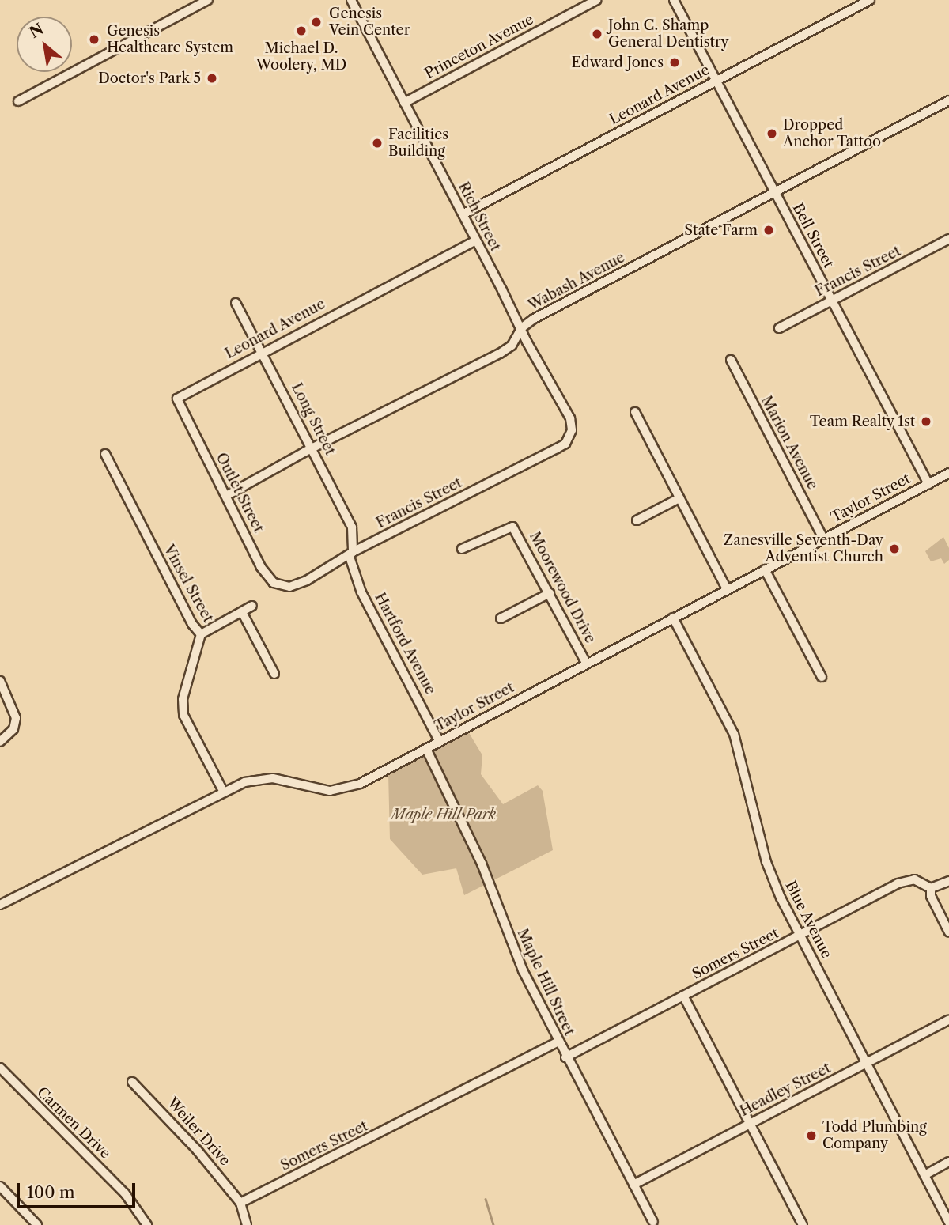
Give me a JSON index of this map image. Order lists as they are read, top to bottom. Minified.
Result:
{"streets":{"street":["Princeton Avenue","Leonard Avenue","Rich Street","Bell Street","Francis Street","Wabash Avenue","Long Street","Marion Avenue","Outlet Street","Taylor Street","Vinsel Street","Moorewood Drive","Hartford Avenue","Blue Avenue","Somers Street","Maple Hill Street","Headley Street","Carmen Drive","Weiler Drive"]},"crossings":[["Princeton Avenue","Rich Street"],["Leonard Avenue","Rich Street"],["Leonard Avenue","Bell Street"],["Leonard Avenue","Long Street"],["Leonard Avenue","Outlet Street"],["Rich Street","Francis Street"],["Rich Street","Wabash Avenue"],["Bell Street","Francis Street"],["Bell Street","Wabash Avenue"],["Bell Street","Taylor Street"],["Francis Street","Long Street"],["Francis Street","Outlet Street"],["Francis Street","Hartford Avenue"],["Wabash Avenue","Long Street"],["Wabash Avenue","Outlet Street"],["Long Street","Hartford Avenue"],["Marion Avenue","Taylor Street"],["Taylor Street","Vinsel Street"],["Taylor Street","Moorewood Drive"],["Taylor Street","Hartford Avenue"],["Taylor Street","Blue Avenue"],["Taylor Street","Maple Hill Street"],["Blue Avenue","Somers Street"],["Blue Avenue","Headley Street"],["Somers Street","Maple Hill Street"],["Somers Street","Weiler Drive"],["Maple Hill Street","Headley Street"]],"parks":["Maple Hill Park"],"places":["Genesis Vein Center","Michael D. Woolery, MD","John C. Shamp General Dentistry","Genesis Healthcare System","Edward Jones","Doctor's Park 5","Dropped Anchor Tattoo","Facilities Building","State Farm","Team Realty 1st","Zanesville Seventh-Day Adventist Church","Todd Plumbing Company"],"scale_bar":"100 m","north":"top left"}
